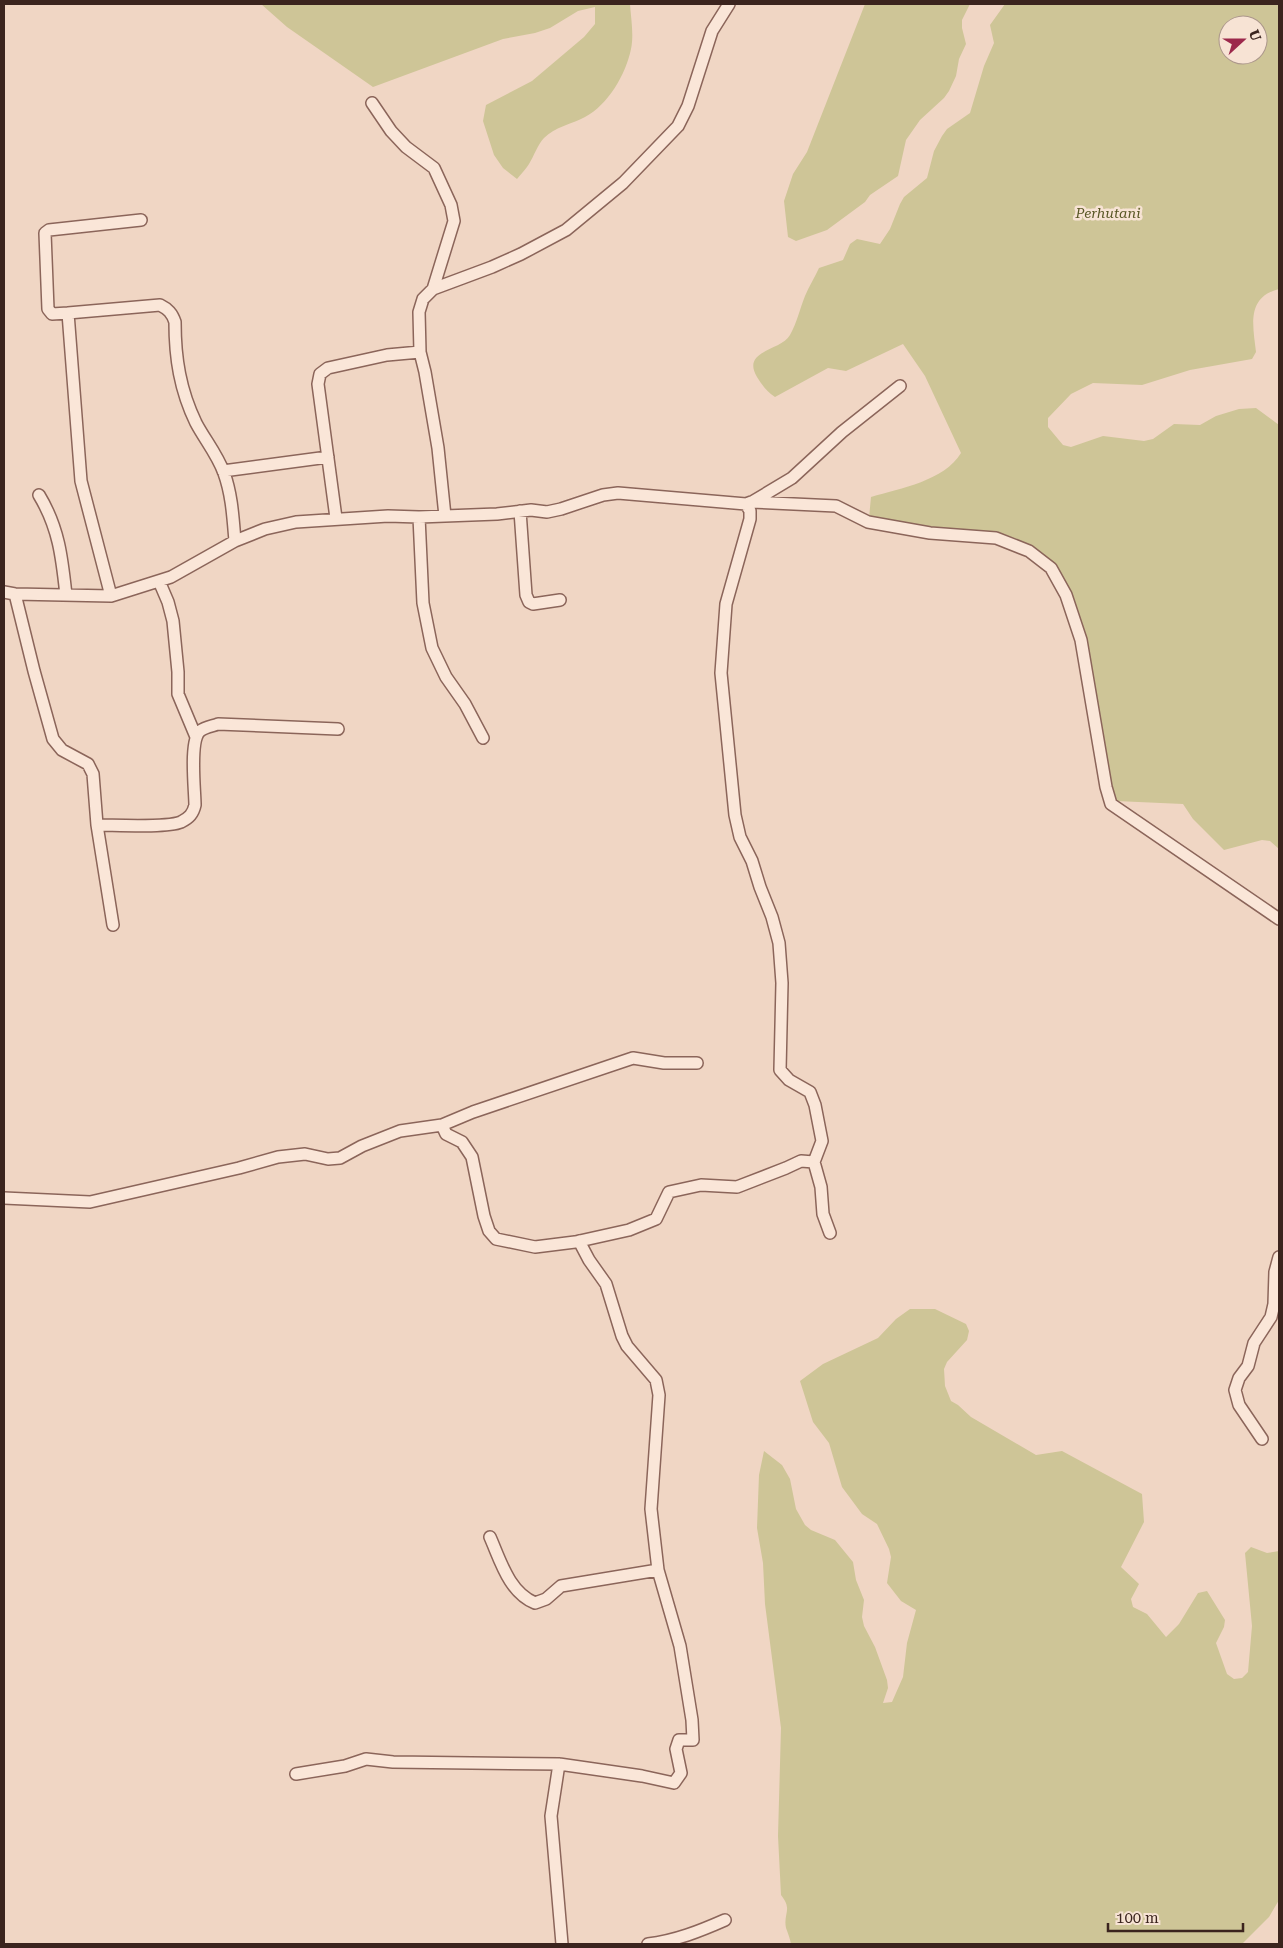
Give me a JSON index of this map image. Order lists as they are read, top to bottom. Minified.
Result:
{"parks":["Perhutani"],"scale_bar":"100 m","north":"right"}
